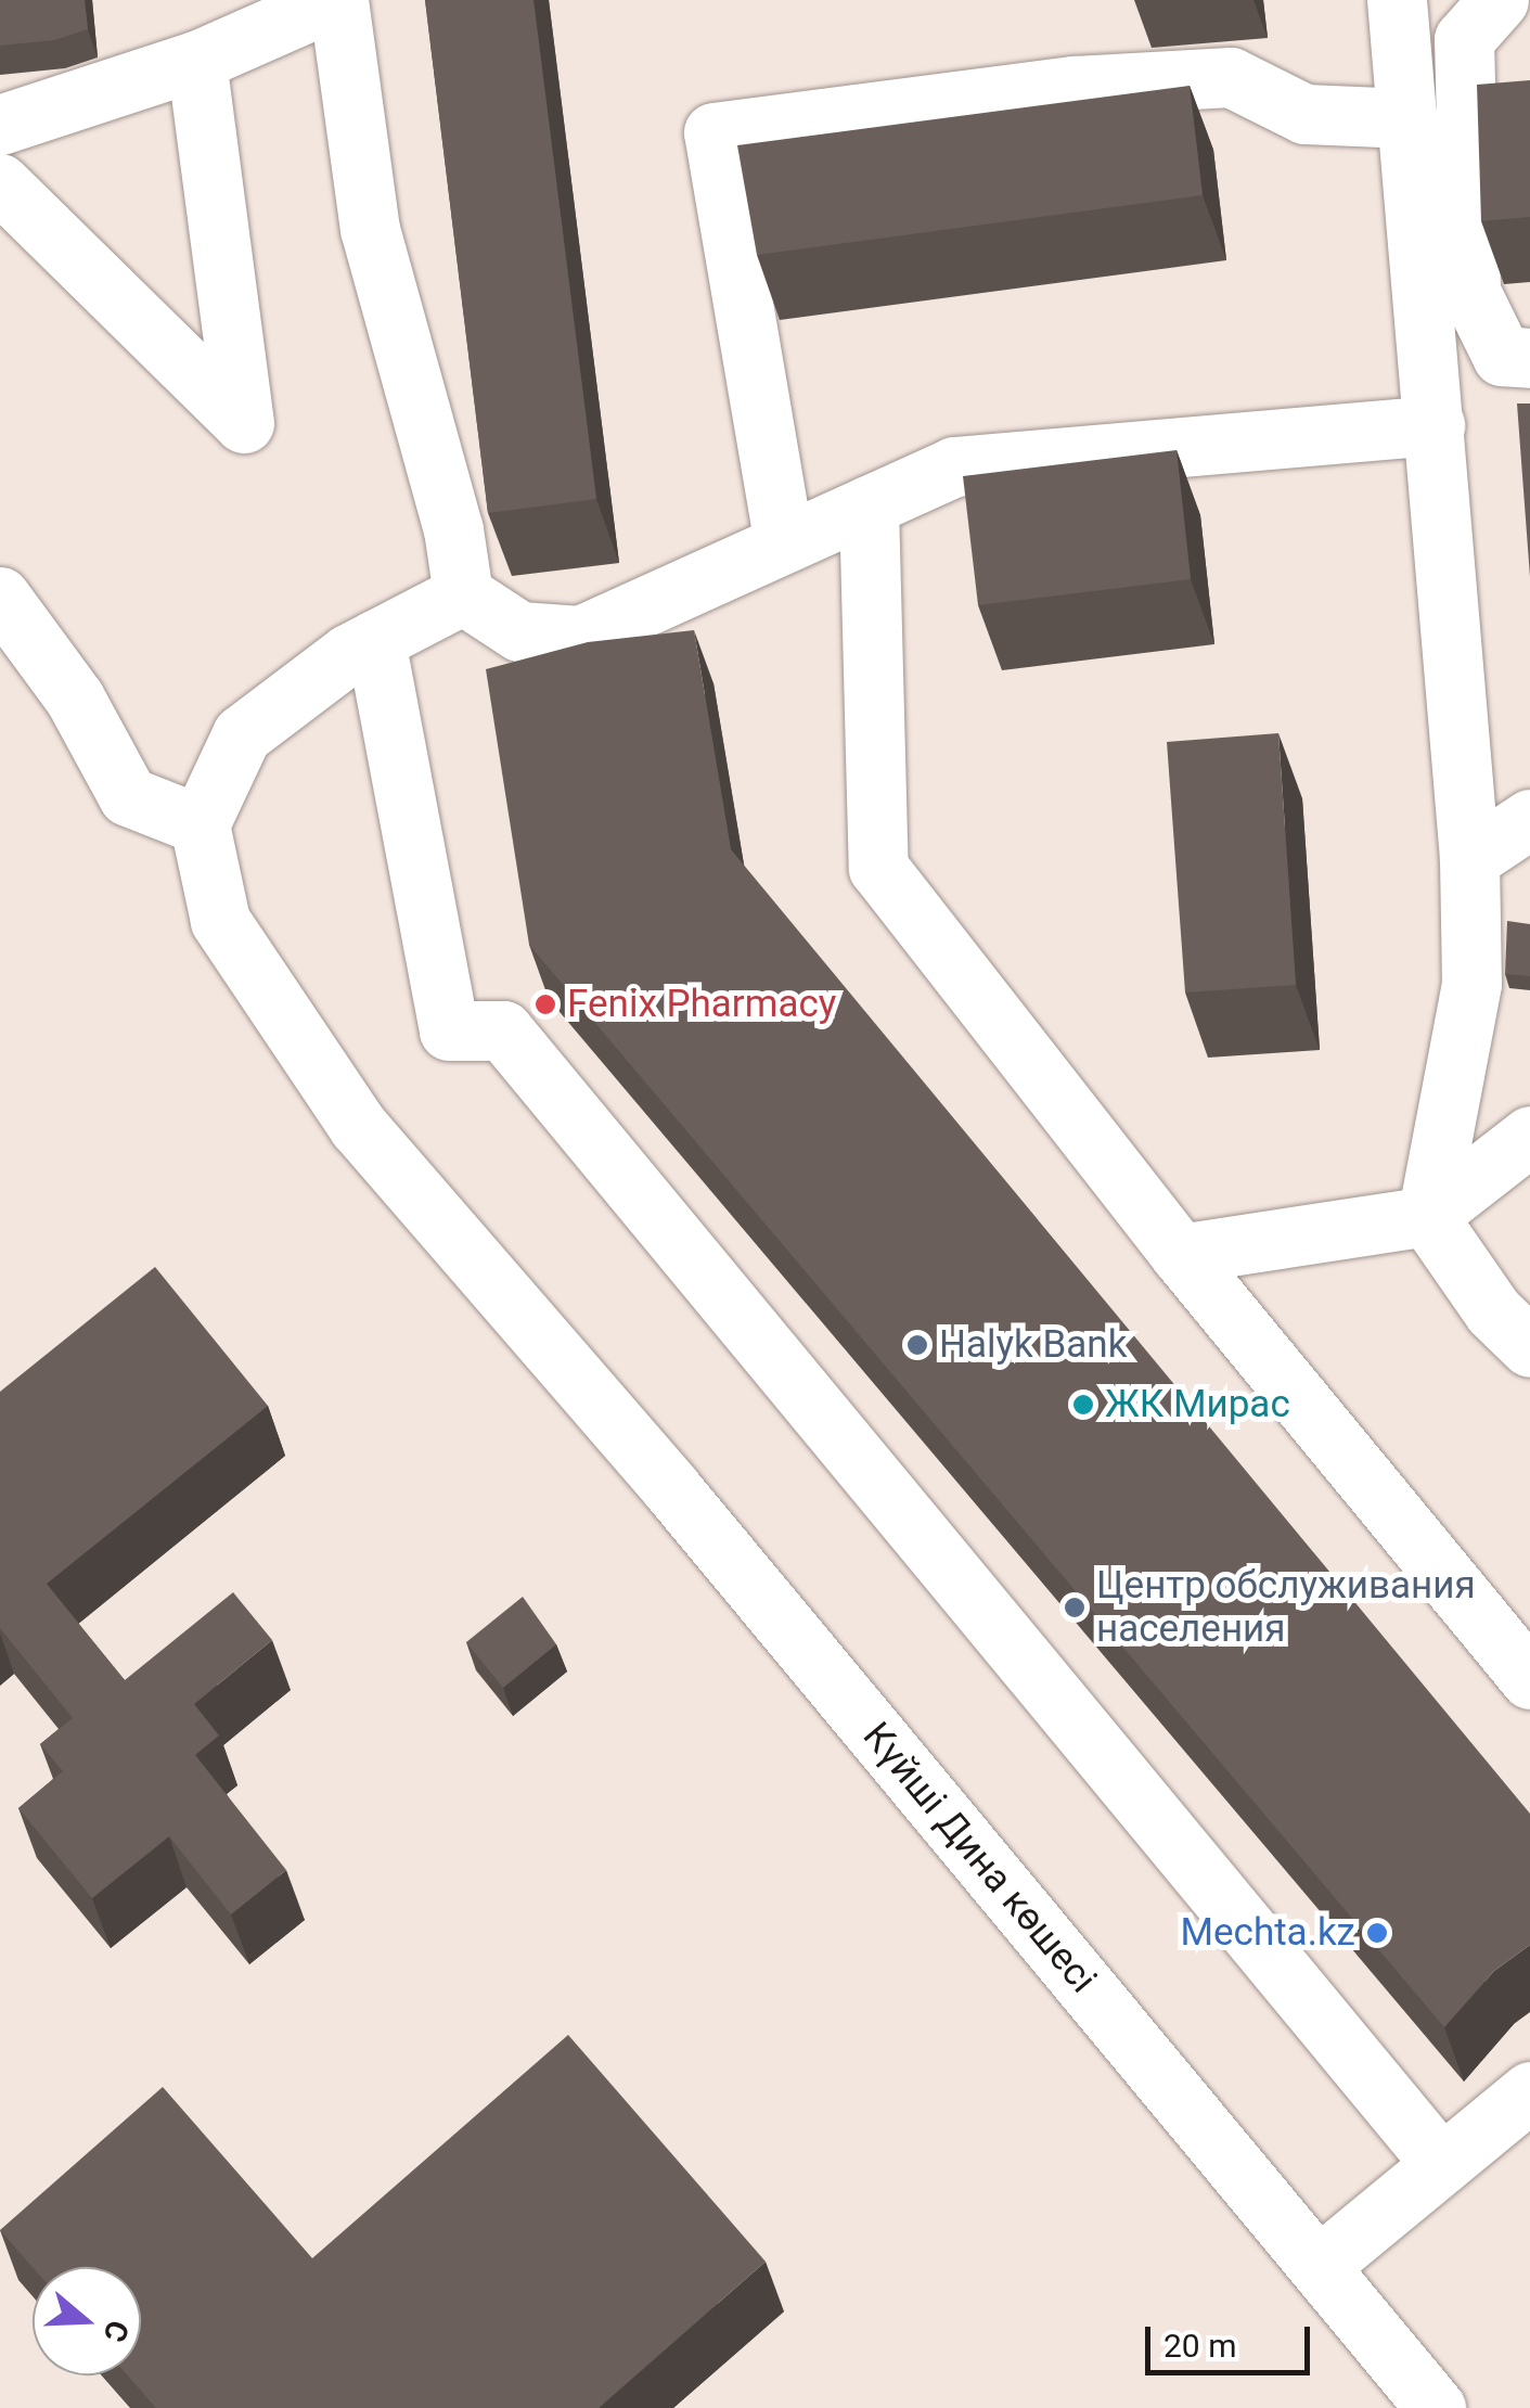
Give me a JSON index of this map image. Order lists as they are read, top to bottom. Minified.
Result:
{"streets":{"street":["Күйші Дина көшесі"]},"places":["Fenix Pharmacy","Halyk Bank","ЖК Мирас","Центр обслуживания населения","Mechta.kz"],"scale_bar":"20 m","north":"right"}
